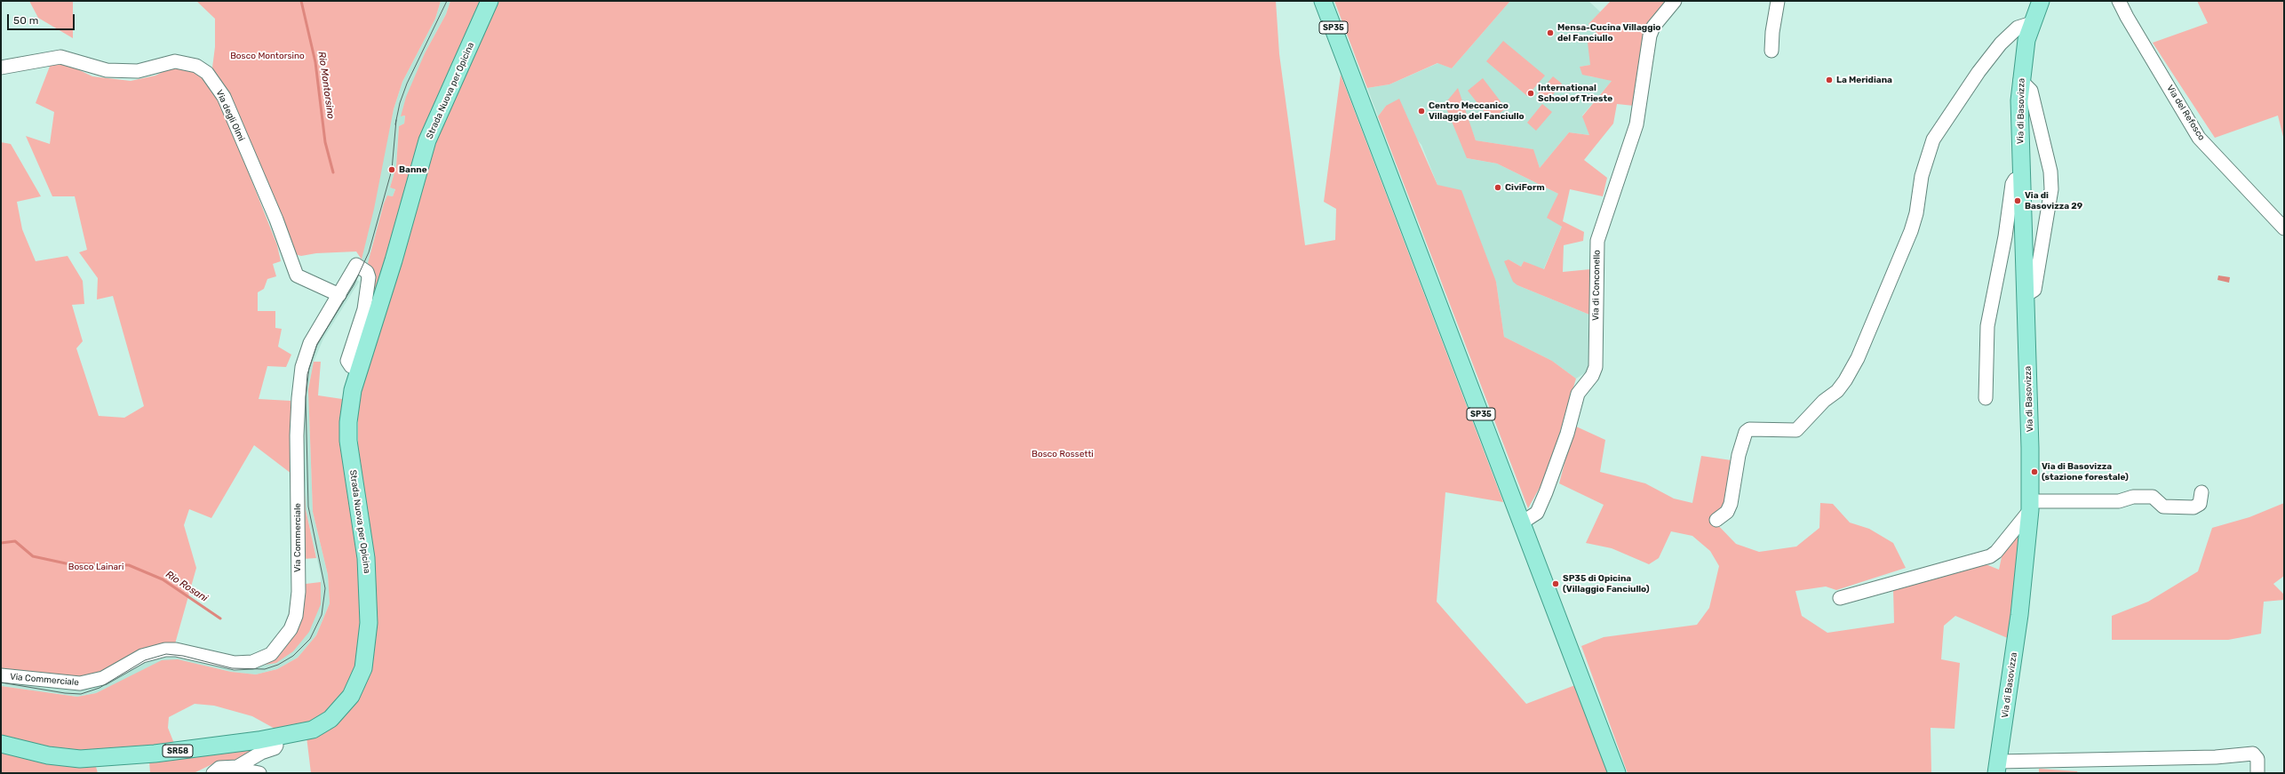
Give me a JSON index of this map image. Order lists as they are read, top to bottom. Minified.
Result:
{"streets":{"main road":["SP35","Strada Nuova per Opicina","Via di Basovizza","SR58"],"street":["Via del Refosco","Via degli Olmi","Via di Conconello","Via Commerciale"]},"crossings":[["SP35","Via di Conconello"],["Strada Nuova per Opicina","Via Commerciale"],["Via degli Olmi","Via Commerciale"]],"water":["Rio Montorsino","Rio Rosani"],"parks":["Bosco Montorsino","Bosco Rossetti","Bosco Lainari"],"places":["Mensa-Cucina Villaggio del Fanciullo","La Meridiana","International School of Trieste","Centro Meccanico Villaggio del Fanciullo","Banne","CiviForm","Via di Basovizza 29","Via di Basovizza (stazione forestale)","SP35 di Opicina (Villaggio Fanciullo)"],"scale_bar":"50 m"}
